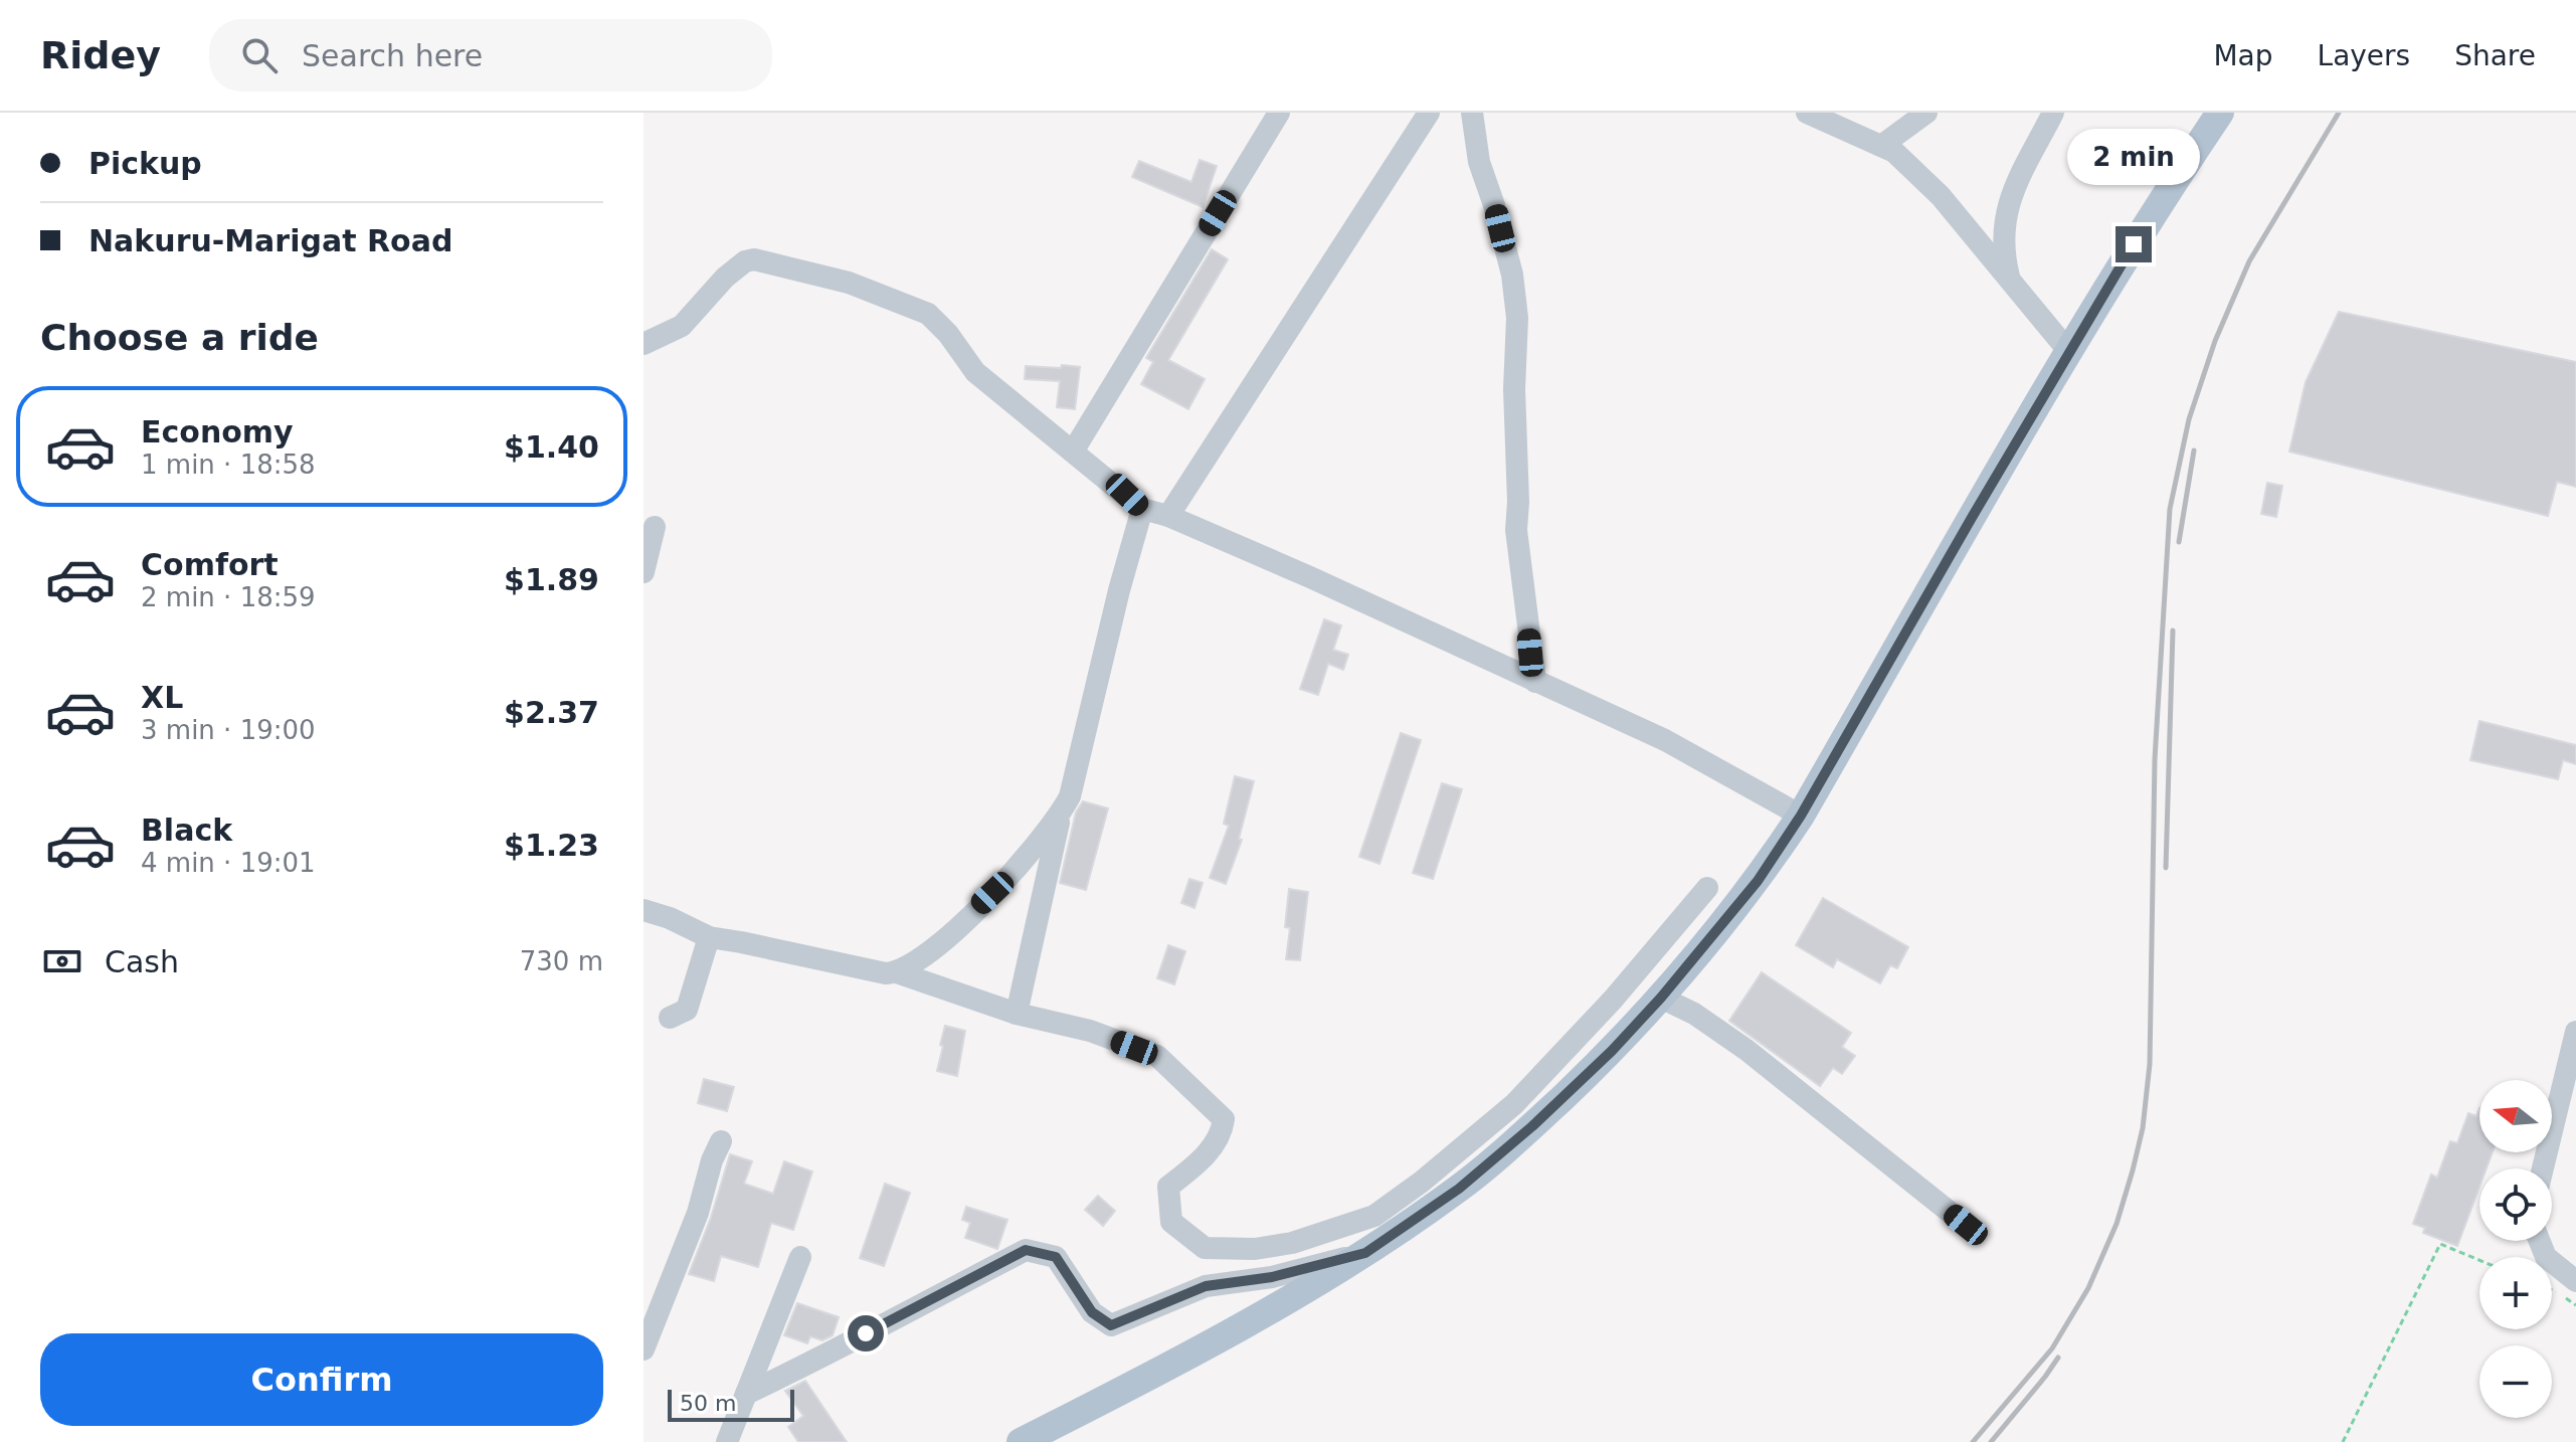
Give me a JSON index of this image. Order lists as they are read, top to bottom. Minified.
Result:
{"scale_bar":"50 m","north":"left","page":{"header":"Ridey","search":"Search here","nav":["Map","Layers","Share"],"banner":["Pickup","Nakuru-Marigat Road"],"bubble":"2 min","heading":"Choose a ride","list":[{"name":"Economy","note":"1 min · 18:58","value":"$1.40"},{"name":"Comfort","note":"2 min · 18:59","value":"$1.89"},{"name":"XL","note":"3 min · 19:00","value":"$2.37"},{"name":"Black","note":"4 min · 19:01","value":"$1.23"}],"pay":["Cash","730 m"],"map_buttons":["+","−"],"buttons":"Confirm","scale":"50 m"}}
